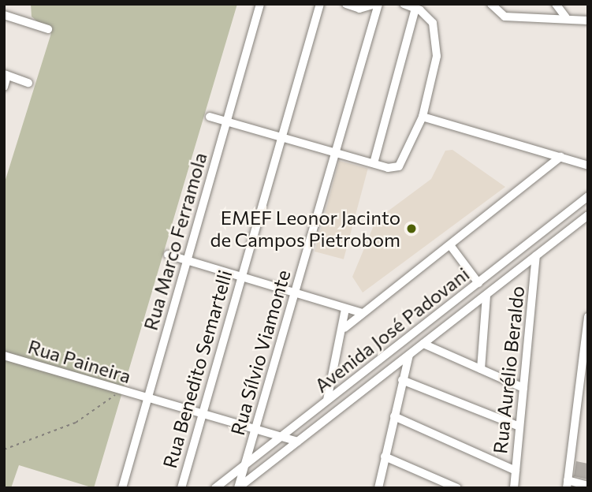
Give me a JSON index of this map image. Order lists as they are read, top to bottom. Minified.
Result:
{"streets":{"street":["Rua Marco Ferramola","Avenida José Padovani","Rua Sílvio Viamonte","Rua Paineira","Rua Benedito Semartelli","Rua Aurélio Beraldo"]},"crossings":[["Rua Marco Ferramola","Rua Paineira"],["Avenida José Padovani","Rua Sílvio Viamonte"],["Avenida José Padovani","Rua Paineira"],["Avenida José Padovani","Rua Aurélio Beraldo"],["Rua Sílvio Viamonte","Rua Paineira"],["Rua Paineira","Rua Benedito Semartelli"]],"places":["EMEF Leonor Jacinto de Campos Pietrobom"]}
